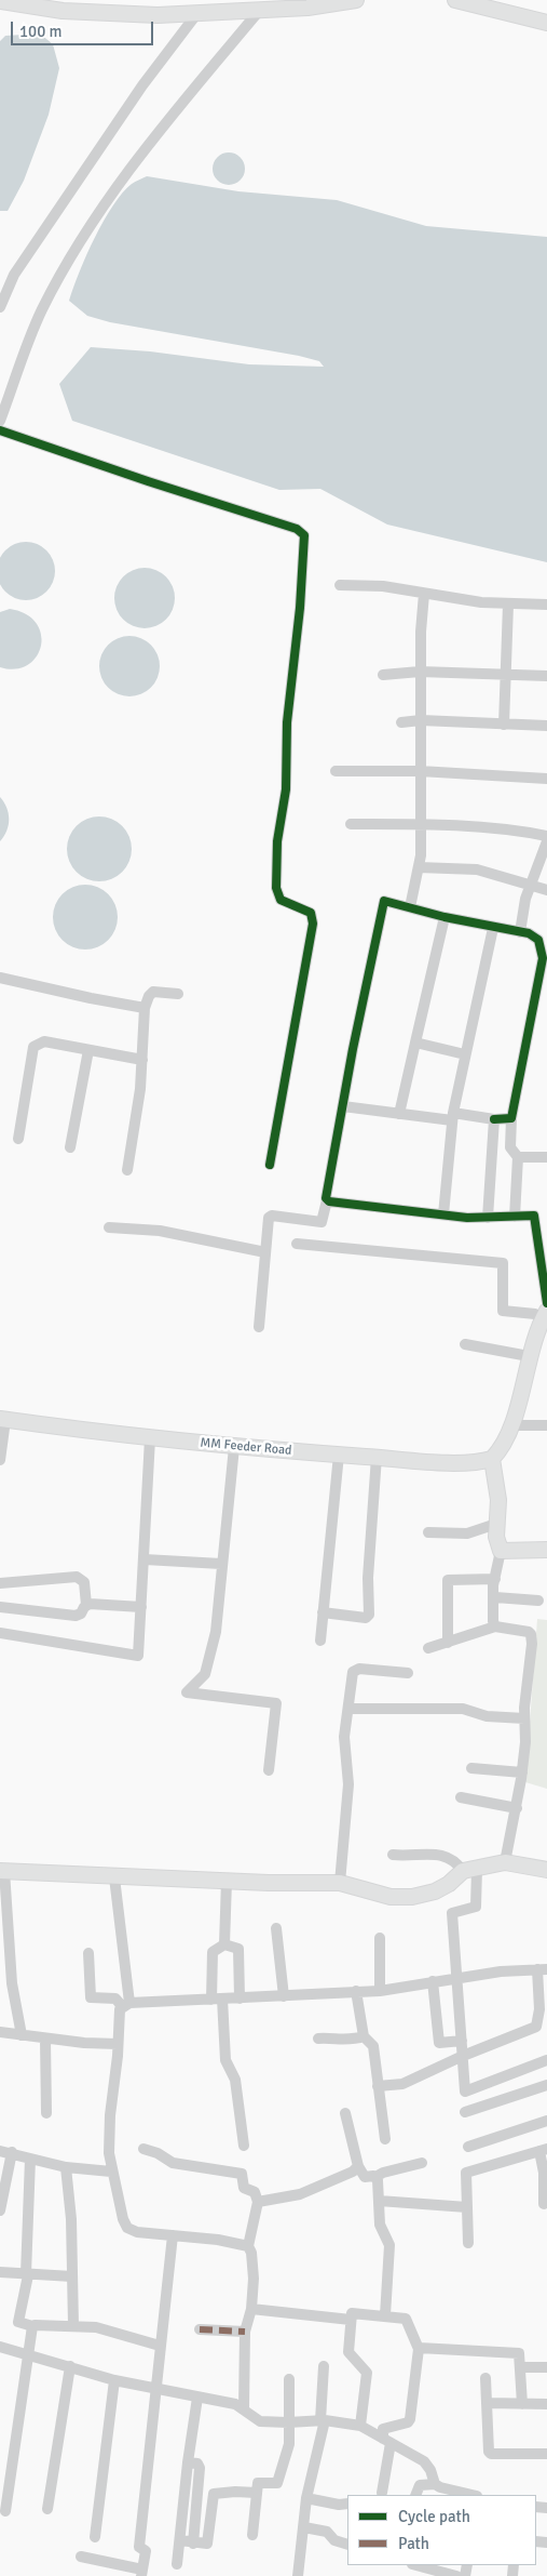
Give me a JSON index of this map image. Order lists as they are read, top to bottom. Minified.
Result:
{"streets":{"street":["MM Feeder Road"]},"legend":["Cycle path","Path"],"scale_bar":"100 m"}
